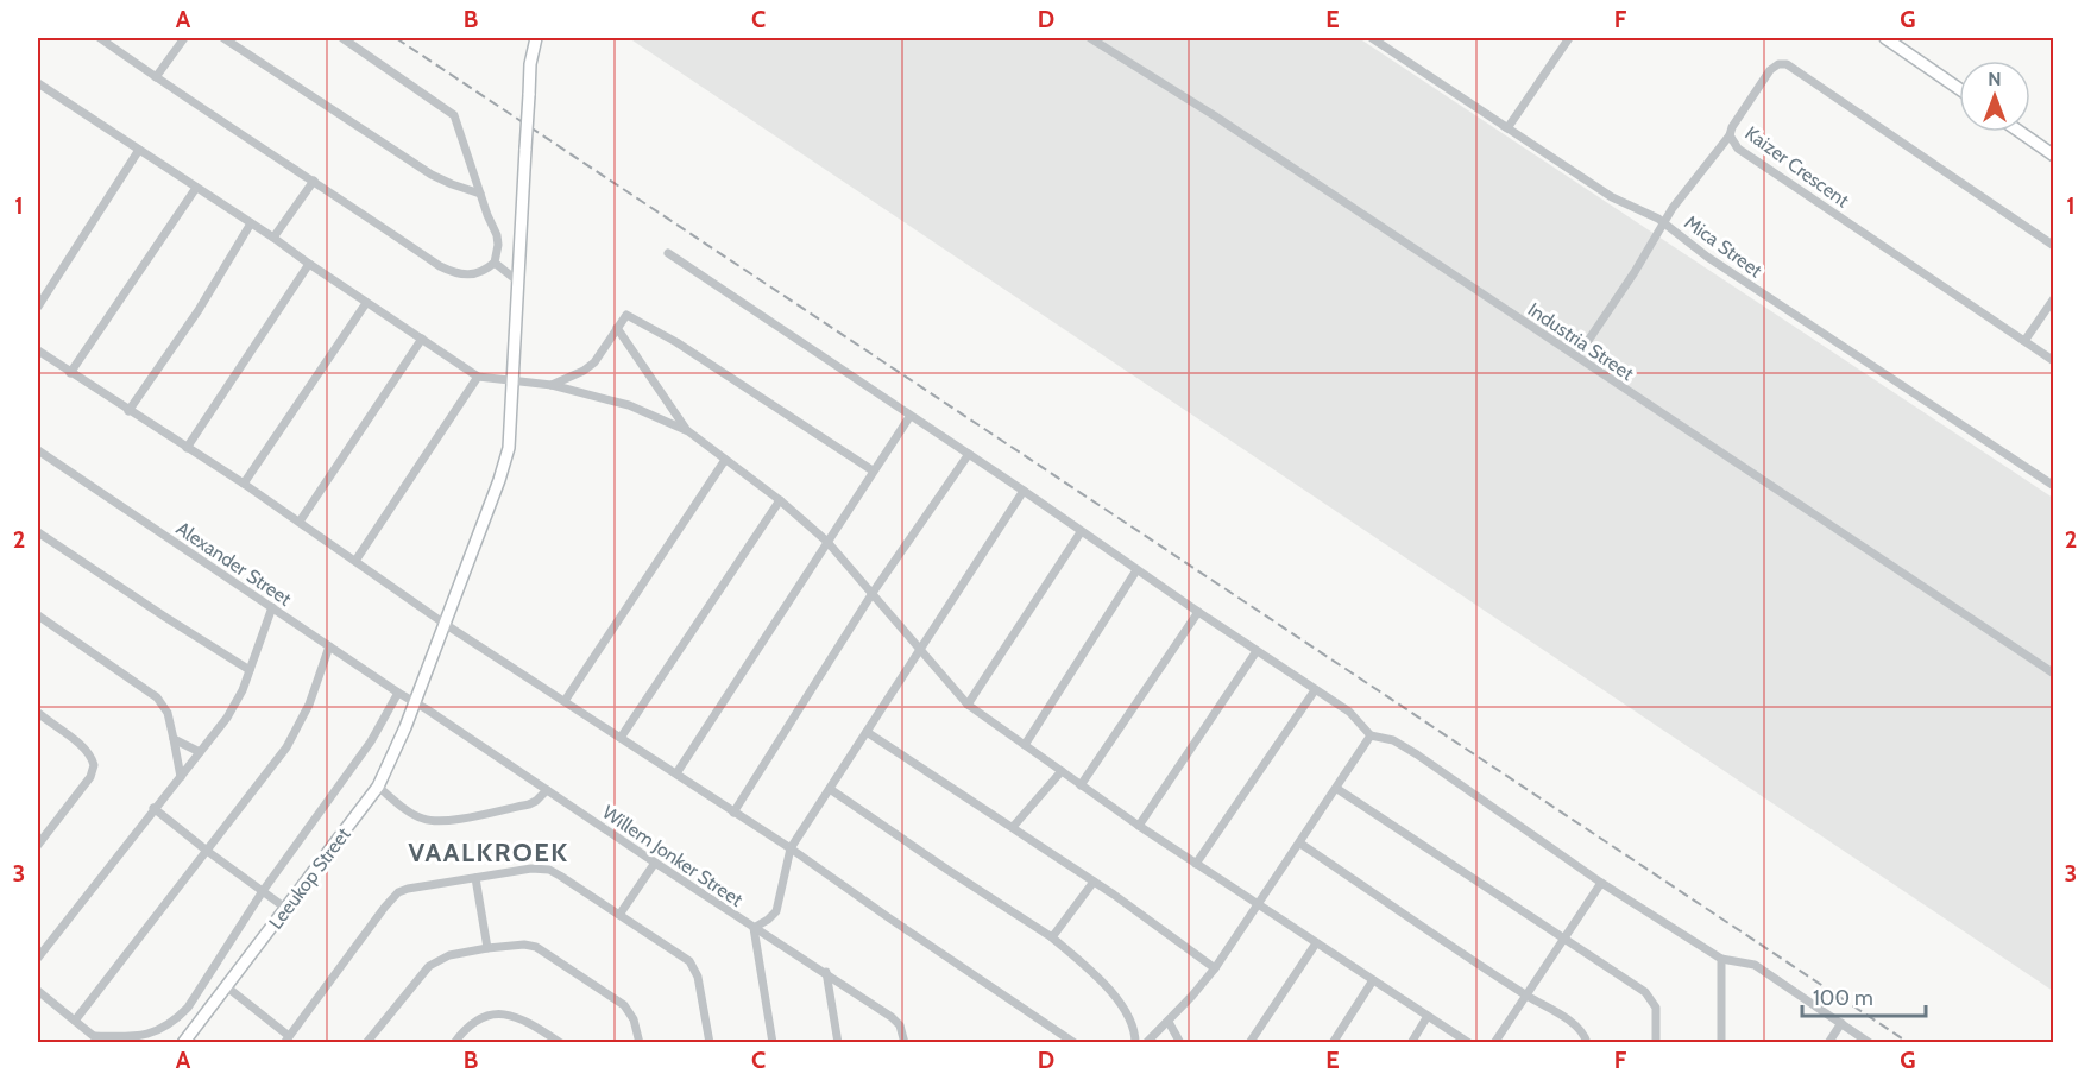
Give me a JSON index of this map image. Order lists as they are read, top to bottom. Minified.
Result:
{"streets":{"street":["Kaizer Crescent","Mica Street","Industria Street","Alexander Street","Willem Jonker Street","Leeukop Street"]},"crossings":[["Alexander Street","Willem Jonker Street"],["Alexander Street","Leeukop Street"],["Willem Jonker Street","Leeukop Street"]],"districts":["VAALKROEK"],"scale_bar":"100 m","north":"top","grid":{"columns":["A","B","C","D","E","F","G"],"rows":["1","2","3"]}}
